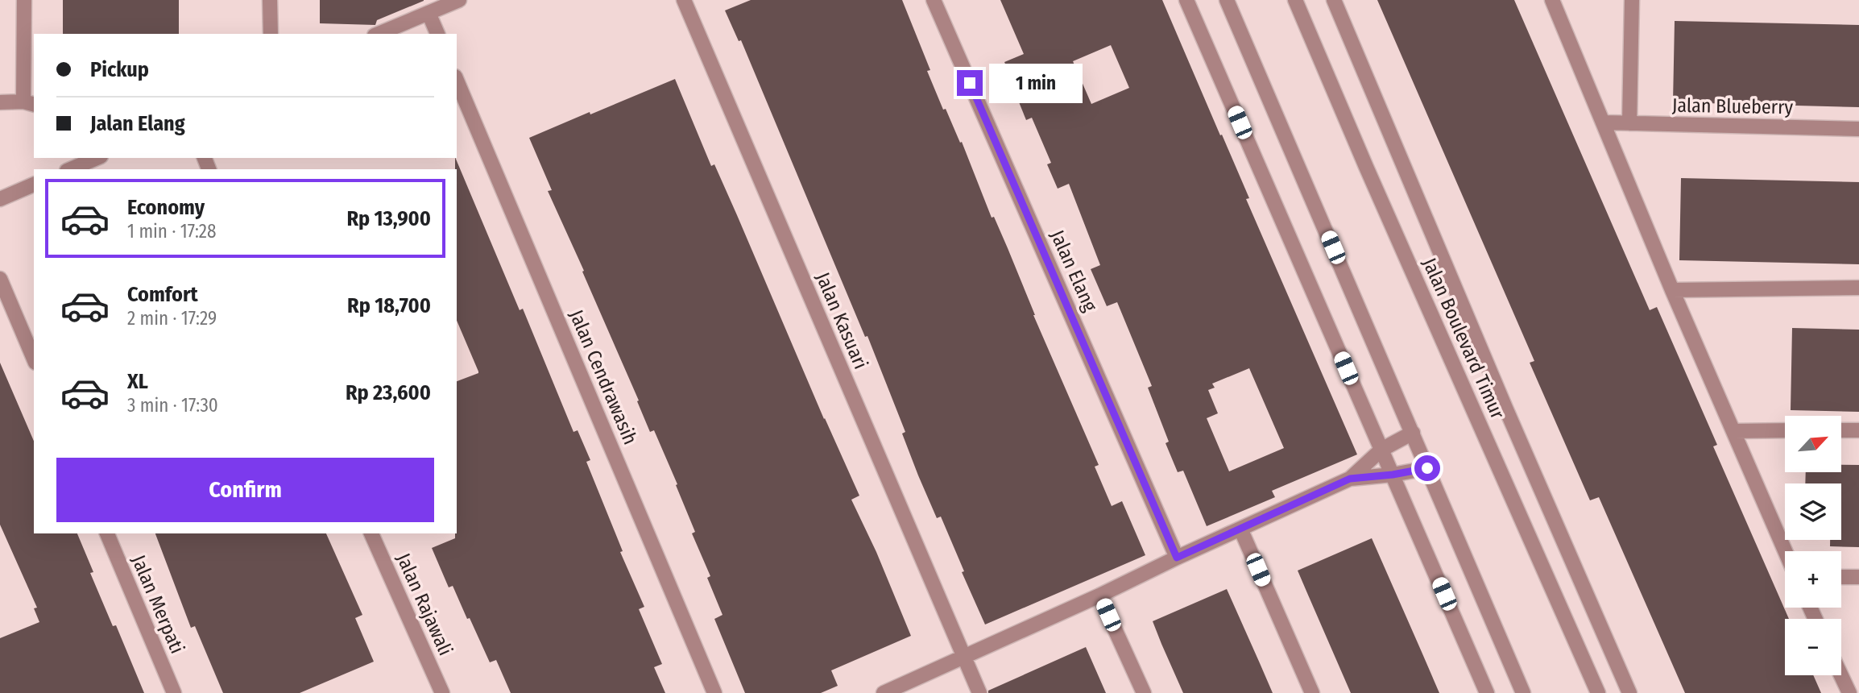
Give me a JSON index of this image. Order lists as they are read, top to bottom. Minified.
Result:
{"streets":{"street":["Jalan Blueberry","Jalan Elang","Jalan Kasuari","Jalan Boulevard Timur","Jalan Cendrawasih","Jalan Merpati","Jalan Rajawali"]},"north":"top right","page":{"banner":["Pickup","Jalan Elang"],"bubble":"1 min","list":[{"name":"Economy","note":"1 min · 17:28","value":"Rp 13,900"},{"name":"Comfort","note":"2 min · 17:29","value":"Rp 18,700"},{"name":"XL","note":"3 min · 17:30","value":"Rp 23,600"}],"map_buttons":["+","−"],"buttons":"Confirm"}}
